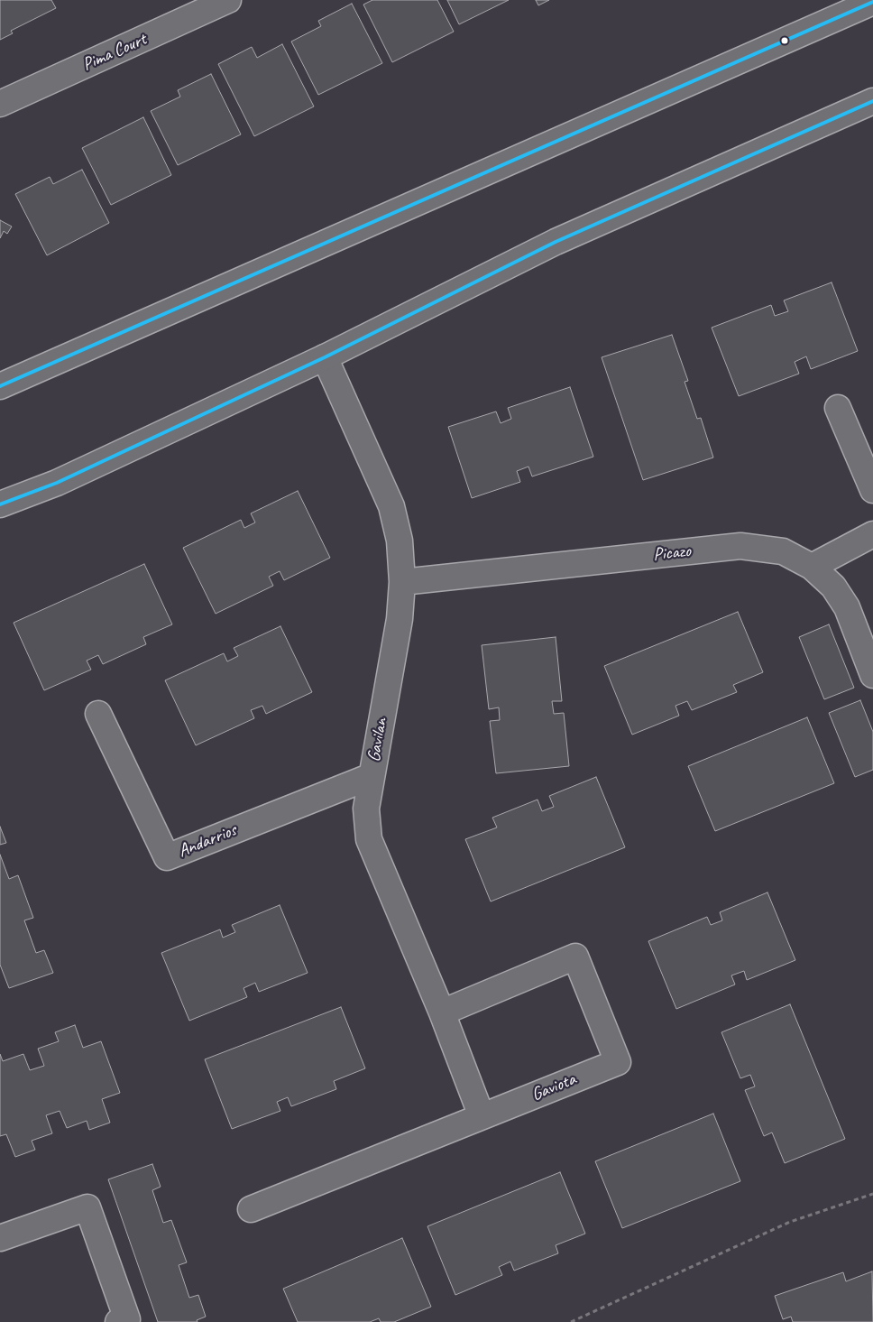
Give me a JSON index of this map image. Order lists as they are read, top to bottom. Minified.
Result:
{"streets":{"street":["Pima Court","Picazo","Gavilan","Andarrios","Gaviota"]},"crossings":[["Picazo","Gavilan"],["Gavilan","Andarrios"],["Gavilan","Gaviota"]]}
